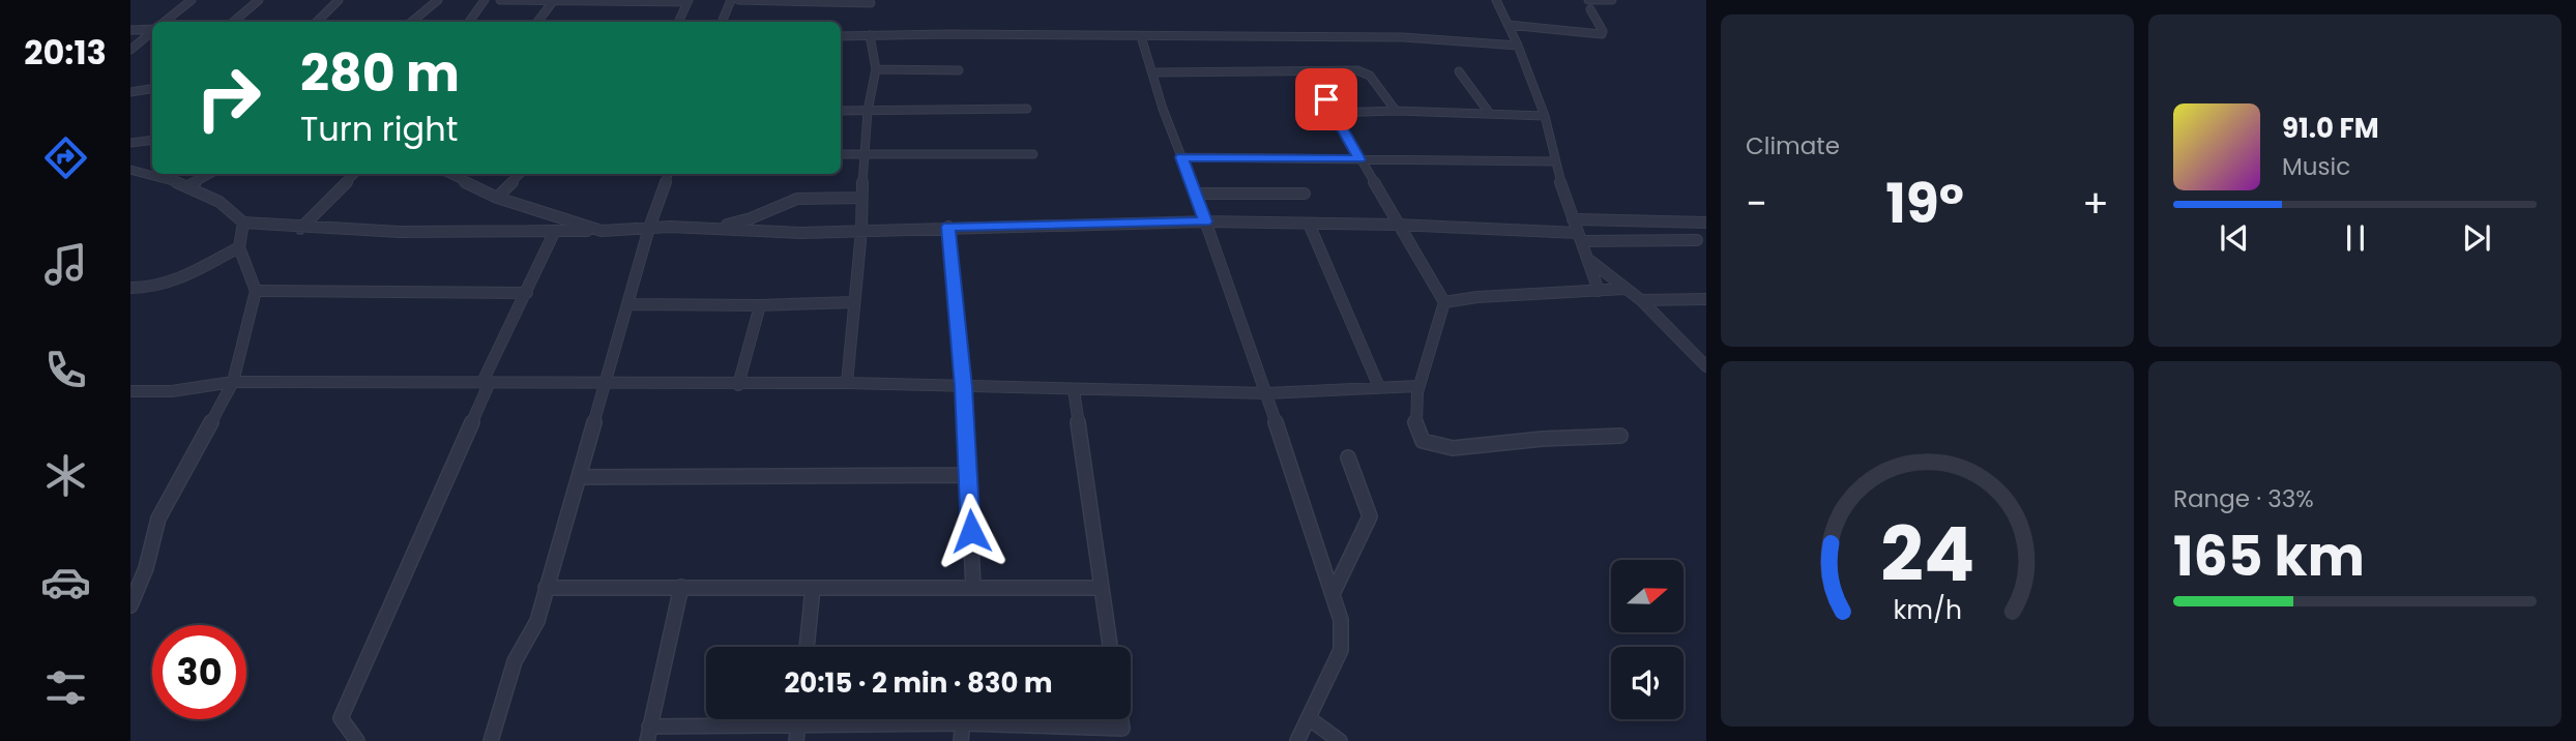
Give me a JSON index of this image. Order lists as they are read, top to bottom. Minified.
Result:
{"north":"right","page":{"tabs":"20:13","tile":["Climate",["Range · 33%","165 km"]],"turn":["280 m","Turn right"],"song":["91.0 FM","Music"],"heat":["−","19°","+"],"limit":"30","trip":"20:15 · 2 min · 830 m","gauge":["24","km/h"]}}
